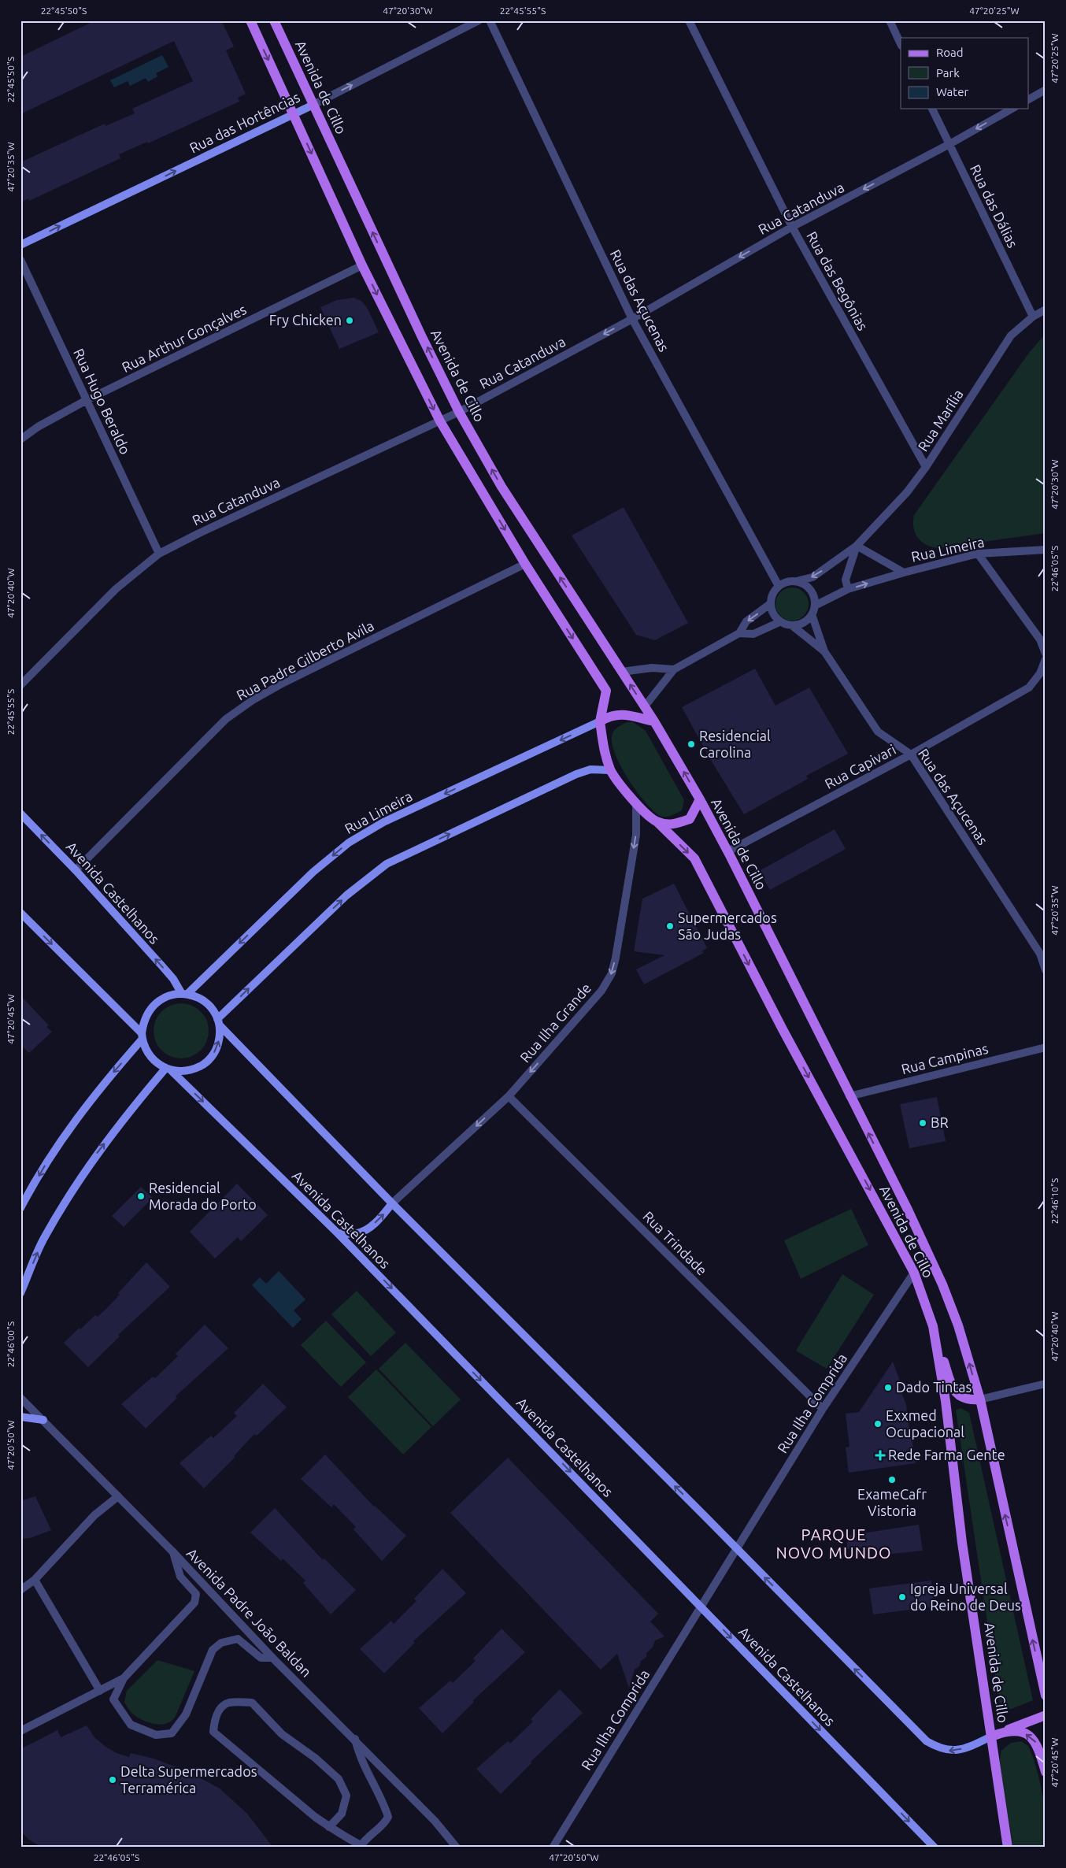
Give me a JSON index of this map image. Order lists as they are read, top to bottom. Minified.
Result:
{"streets":{"main road":["Avenida de Cillo","Rua das Hortências","Rua Limeira","Avenida Castelhanos"],"street":["Rua das Dálias","Rua Catanduva","Rua das Begônias","Rua das Açucenas","Rua Arthur Gonçalves","Rua Hugo Beraldo","Rua Marília","Rua Padre Gilberto Avila","Rua Capivari","Rua Ilha Grande","Rua Campinas","Rua Trindade","Rua Ilha Comprida","Avenida Padre João Baldan"]},"crossings":[["Avenida de Cillo","Rua das Hortências"],["Avenida de Cillo","Rua Catanduva"],["Avenida de Cillo","Rua Arthur Gonçalves"],["Avenida de Cillo","Rua Limeira"],["Avenida de Cillo","Rua Padre Gilberto Avila"],["Avenida de Cillo","Rua Capivari"],["Avenida de Cillo","Rua Ilha Grande"],["Avenida de Cillo","Rua Campinas"],["Avenida de Cillo","Rua Ilha Comprida"],["Rua das Dálias","Rua Catanduva"],["Rua das Dálias","Rua Marília"],["Rua Catanduva","Rua das Begônias"],["Rua Catanduva","Rua das Açucenas"],["Rua Catanduva","Rua Hugo Beraldo"],["Rua das Begônias","Rua Marília"],["Rua das Açucenas","Rua Marília"],["Rua das Açucenas","Rua Limeira"],["Rua das Açucenas","Rua Capivari"],["Rua Arthur Gonçalves","Rua Hugo Beraldo"],["Rua Marília","Rua Limeira"],["Rua Limeira","Avenida Castelhanos"],["Rua Padre Gilberto Avila","Avenida Castelhanos"],["Avenida Castelhanos","Rua Ilha Comprida"],["Rua Ilha Grande","Rua Trindade"],["Rua Trindade","Rua Ilha Comprida"]],"one_way":["Rua das Hortências","Rua Catanduva","Rua Ilha Grande"],"districts":["PARQUE NOVO MUNDO"],"places":{"other":["Fry Chicken","Residencial Carolina","Supermercados São Judas","BR","Residencial Morada do Porto","Dado Tintas","Exxmed Ocupacional","ExameCafr Vistoria","Igreja Universal do Reino de Deus","Delta Supermercados Terramérica"],"health":["Rede Farma Gente"]},"legend":["Road","Park","Water"],"coordinates":["22°45'50\"S","47°20'30\"W","22°45'55\"S","47°20'25\"W","47°20'35\"W","22°46'05\"S","47°20'40\"W","47°20'45\"W","22°46'10\"S","22°46'00\"S","47°20'50\"W"]}
